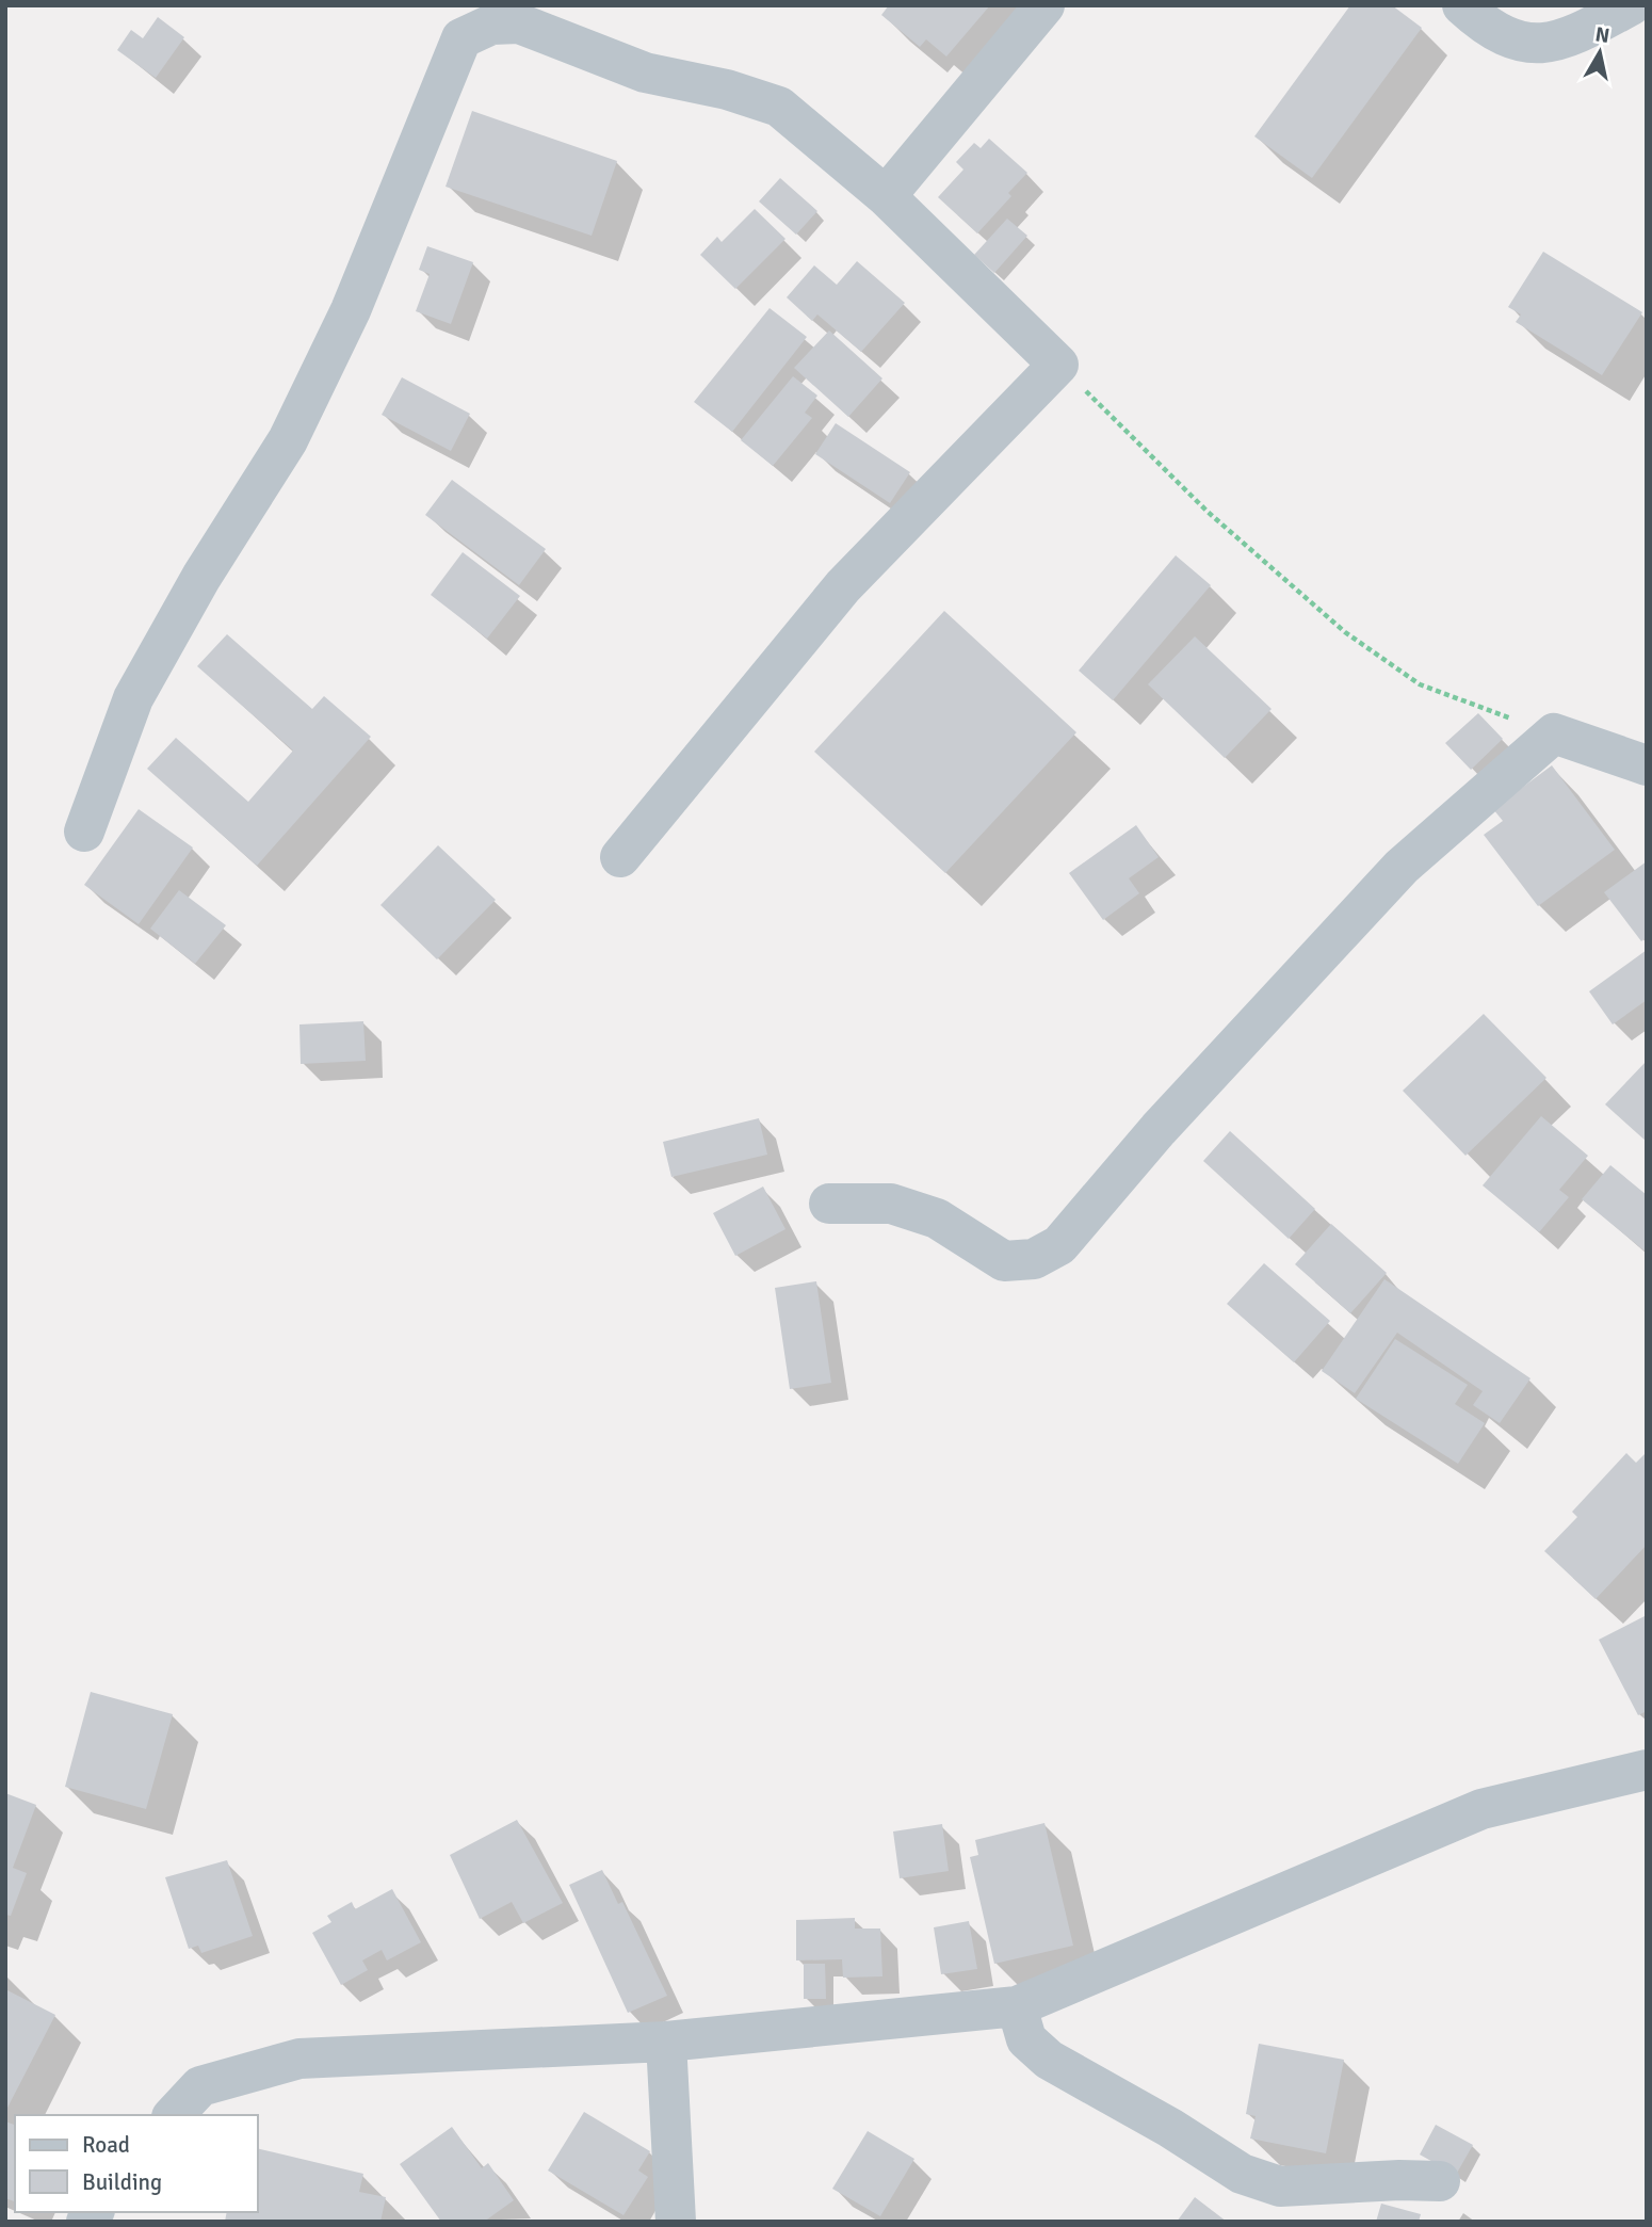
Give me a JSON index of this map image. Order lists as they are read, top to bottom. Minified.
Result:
{"legend":["Road","Building"],"north":"top"}
